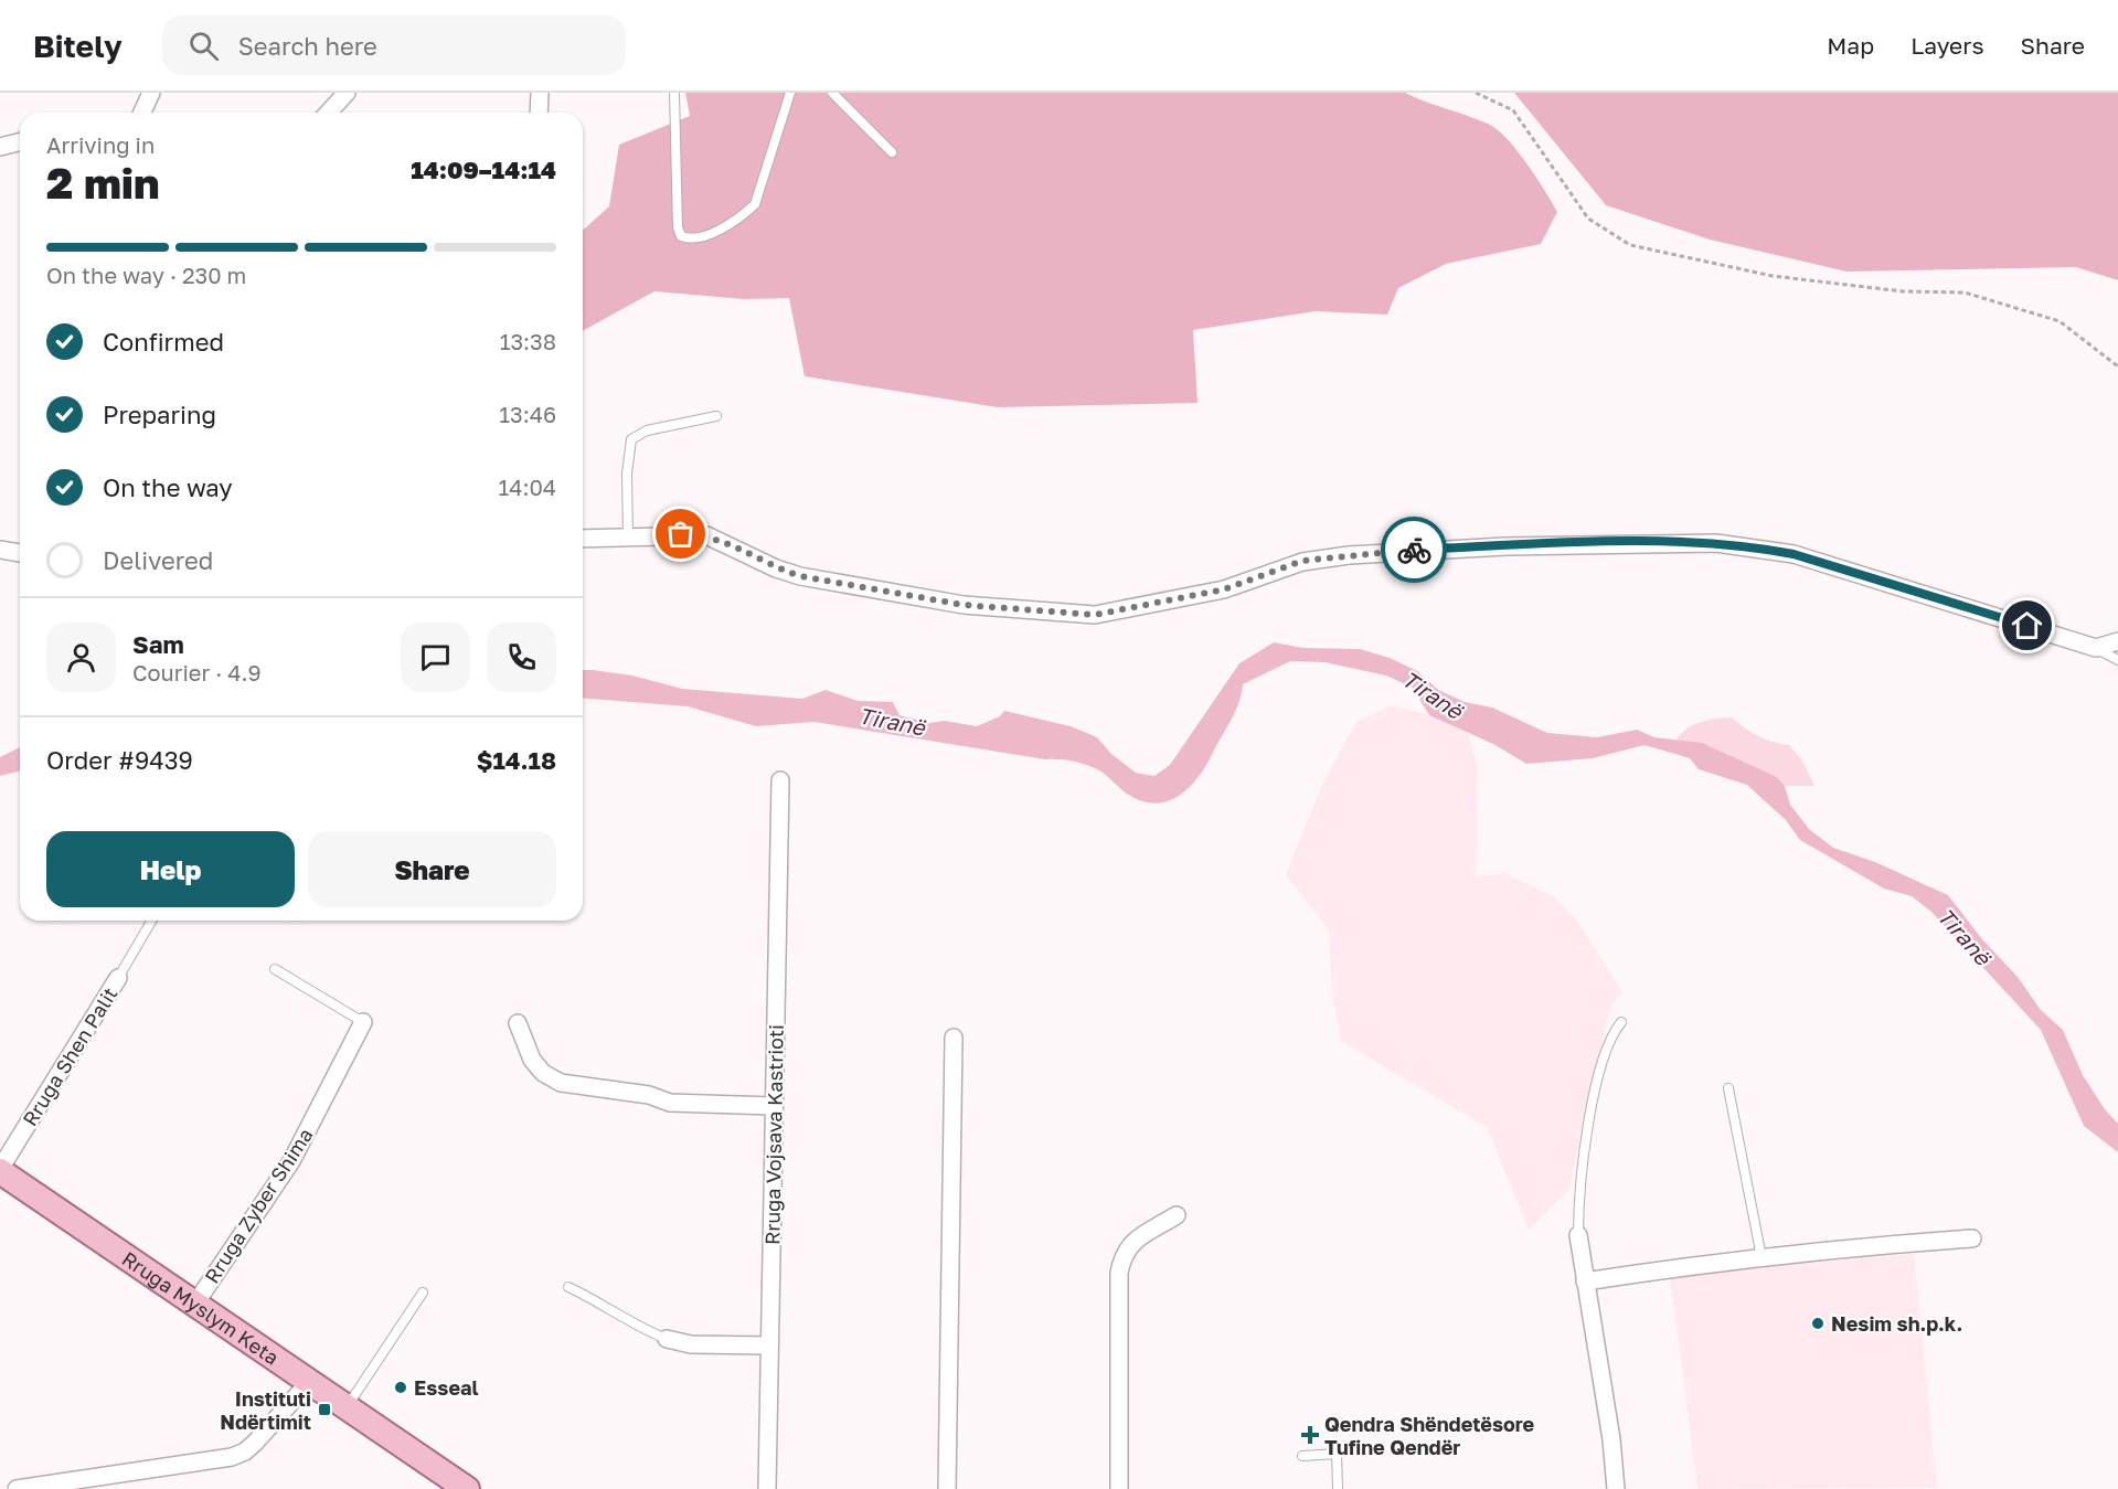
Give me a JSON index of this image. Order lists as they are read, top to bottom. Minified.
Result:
{"streets":{"main road":["Rruga Myslym Keta"],"street":["Rruga Shen Palit","Rruga Vojsava Kastrioti","Rruga Zyber Shima"]},"crossings":[["Rruga Shen Palit","Rruga Myslym Keta"],["Rruga Zyber Shima","Rruga Myslym Keta"]],"water":["Tiranë"],"places":{"other":["Nesim sh.p.k.","Esseal"],"transit":["Instituti Ndërtimit"],"health":["Qendra Shëndetësore Tufine Qendër"]},"page":{"header":"Bitely","search":"Search here","nav":["Map","Layers","Share"],"heading":["2 min","Arriving in","14:09–14:14"],"panel":["Sam","Courier · 4.9","Order #9439","$14.18"],"bar":"On the way · 230 m","list":[["Confirmed","13:38"],["Preparing","13:46"],["On the way","14:04"],"Delivered"],"buttons":["Help","Share"]}}
